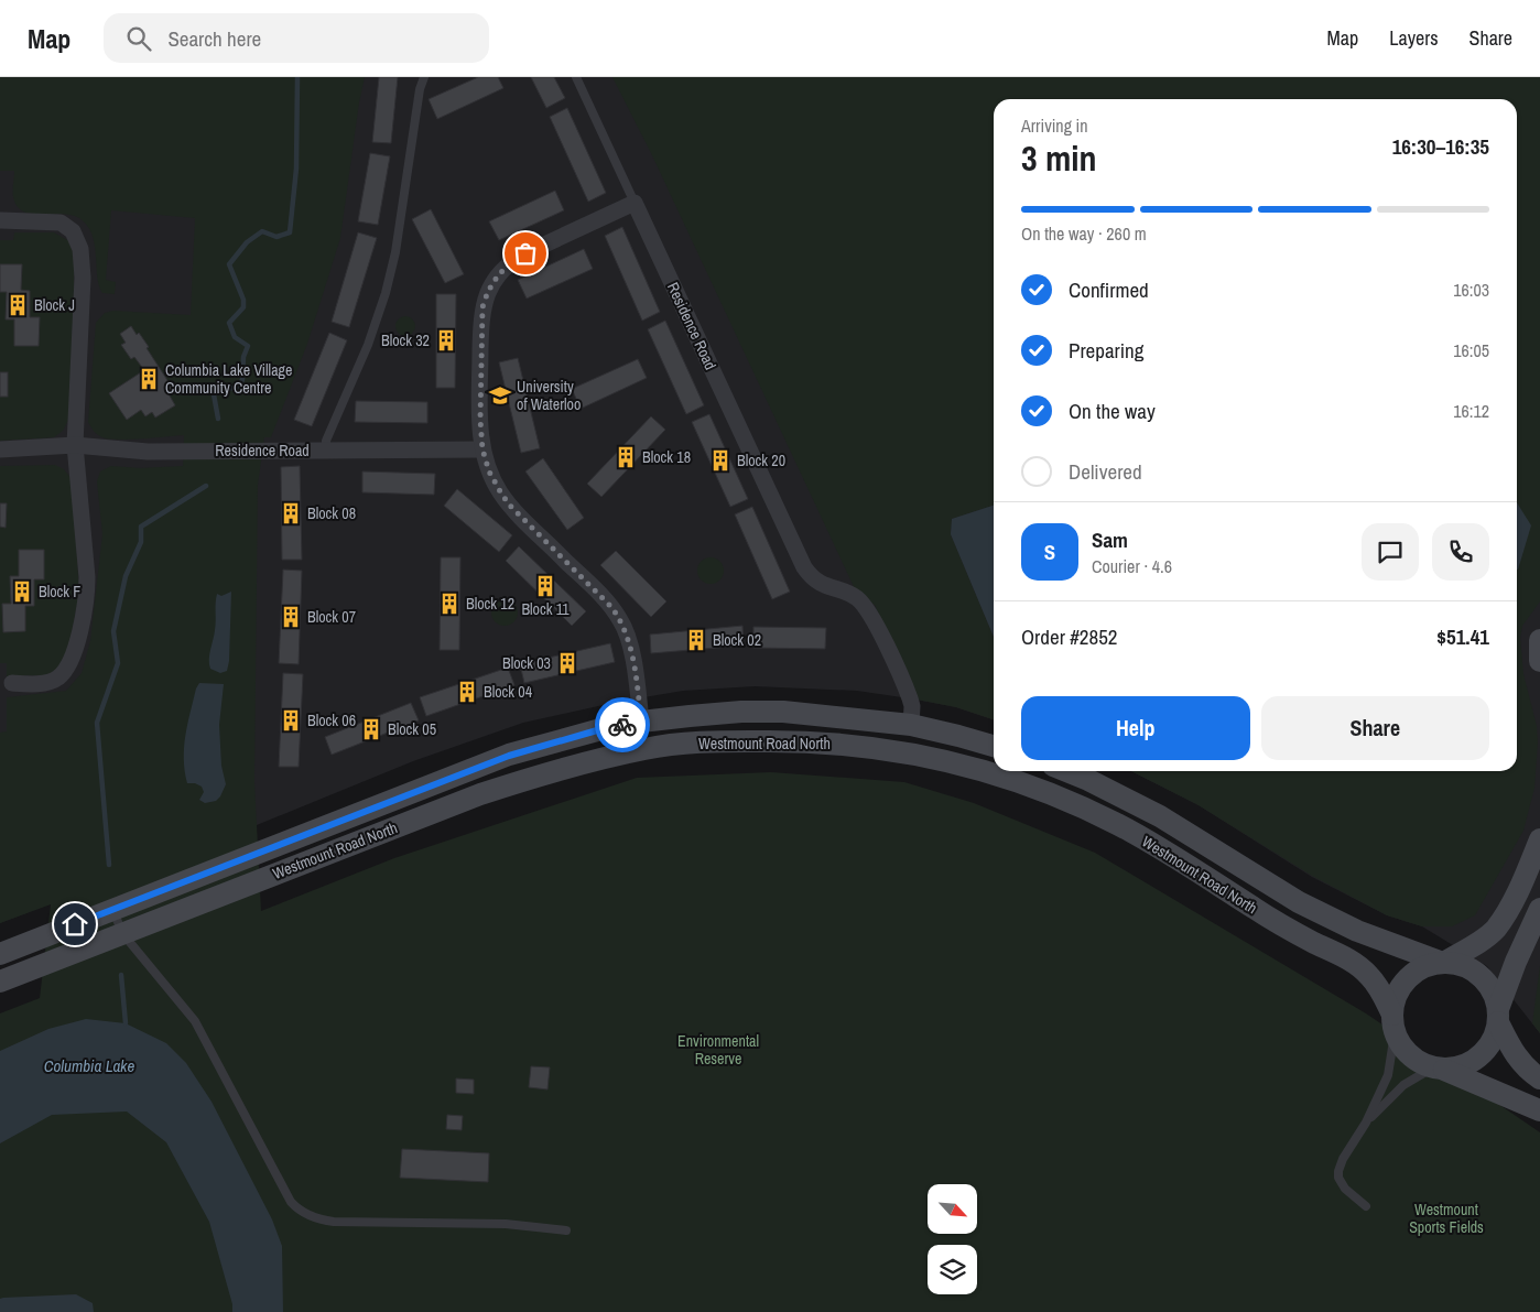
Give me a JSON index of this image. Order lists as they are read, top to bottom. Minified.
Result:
{"streets":{"main road":["Westmount Road North"],"street":["Residence Road"]},"crossings":[["Residence Road","Westmount Road North"]],"water":["Columbia Lake"],"parks":["Environmental Reserve","Westmount Sports Fields"],"places":{"building":["Block J","Block 32","Columbia Lake Village Community Centre","Block 18","Block 20","Block 08","Block 11","Block F","Block 12","Block 07","Block 02","Block 03","Block 04","Block 06","Block 05"],"school or university":["University of Waterloo"]},"north":"bottom right","page":{"header":"Map","search":"Search here","nav":["Map","Layers","Share"],"heading":["3 min","Arriving in","16:30–16:35"],"panel":["Sam","Courier · 4.6","Order #2852","$51.41"],"bar":"On the way · 260 m","list":[["Confirmed","16:03"],["Preparing","16:05"],["On the way","16:12"],"Delivered"],"round":"S","buttons":["Help","Share"]}}
